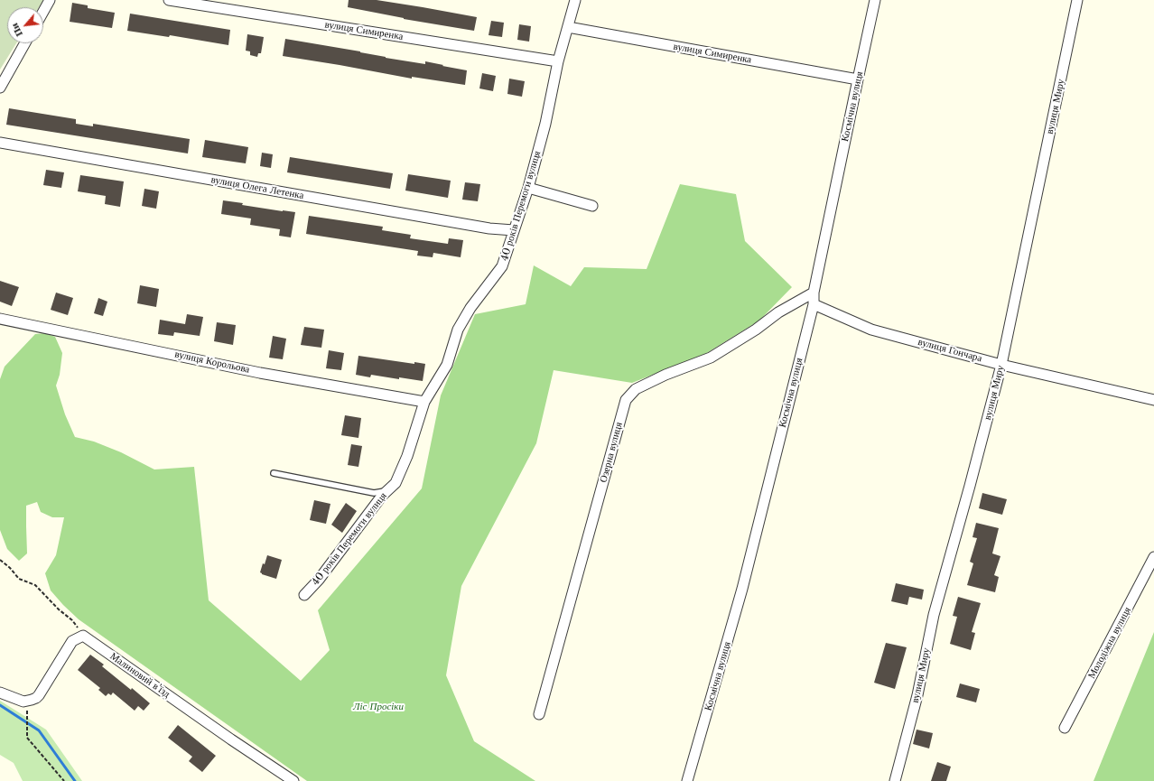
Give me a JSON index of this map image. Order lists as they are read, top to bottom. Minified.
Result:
{"streets":{"street":["вулиця Симиренка","Космічна вулиця","вулиця Миру","вулиця Олега Летенка","40 років Перемоги вулиця","вулиця Гончара","вулиця Корольова","Озерна вулиця","Молодіжна вулиця","Малиновий в'їзд"]},"crossings":[["вулиця Симиренка","Космічна вулиця"],["вулиця Симиренка","40 років Перемоги вулиця"],["Космічна вулиця","вулиця Гончара"],["Космічна вулиця","Озерна вулиця"],["вулиця Миру","вулиця Гончара"],["вулиця Олега Летенка","40 років Перемоги вулиця"],["40 років Перемоги вулиця","вулиця Корольова"]],"parks":["Ліс Просіки"],"north":"bottom left"}
